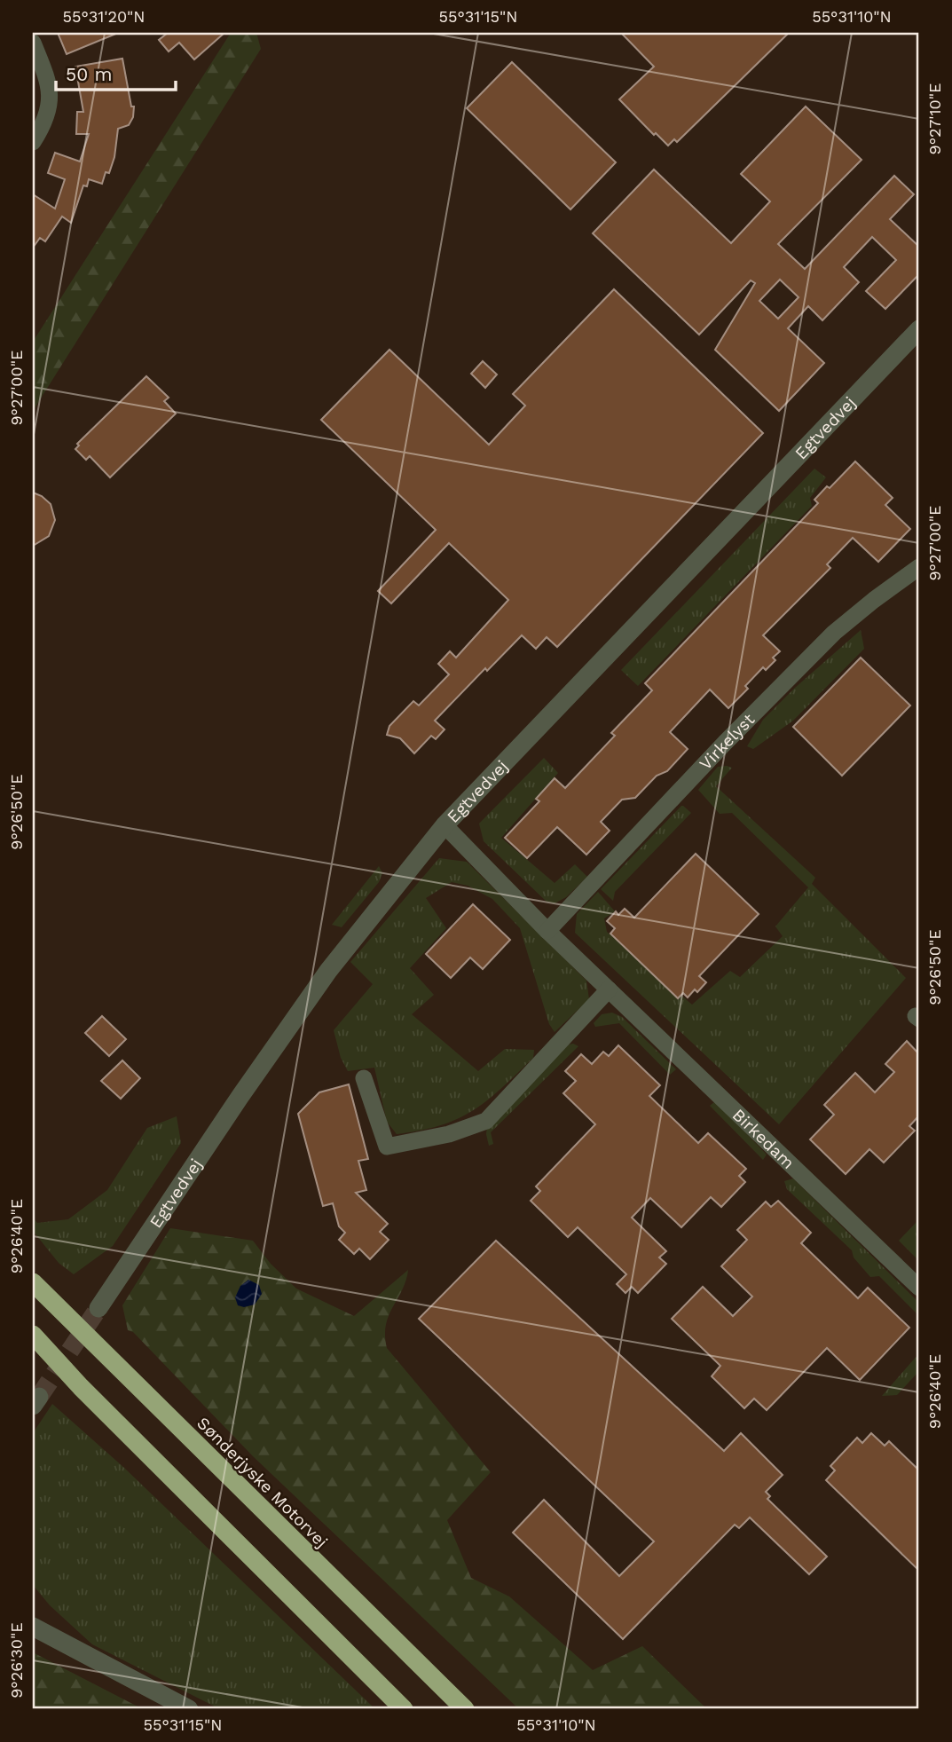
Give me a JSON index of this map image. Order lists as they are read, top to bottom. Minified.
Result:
{"streets":{"highway":["Sønderjyske Motorvej"],"street":["Egtvedvej","Virkelyst","Birkedam"]},"crossings":[["Egtvedvej","Birkedam"],["Virkelyst","Birkedam"]],"scale_bar":"50 m","coordinates":["55°31'20\"N","55°31'15\"N","55°31'10\"N","9°27'10\"E","9°27'00\"E","9°26'50\"E","9°26'40\"E","9°26'30\"E"]}
